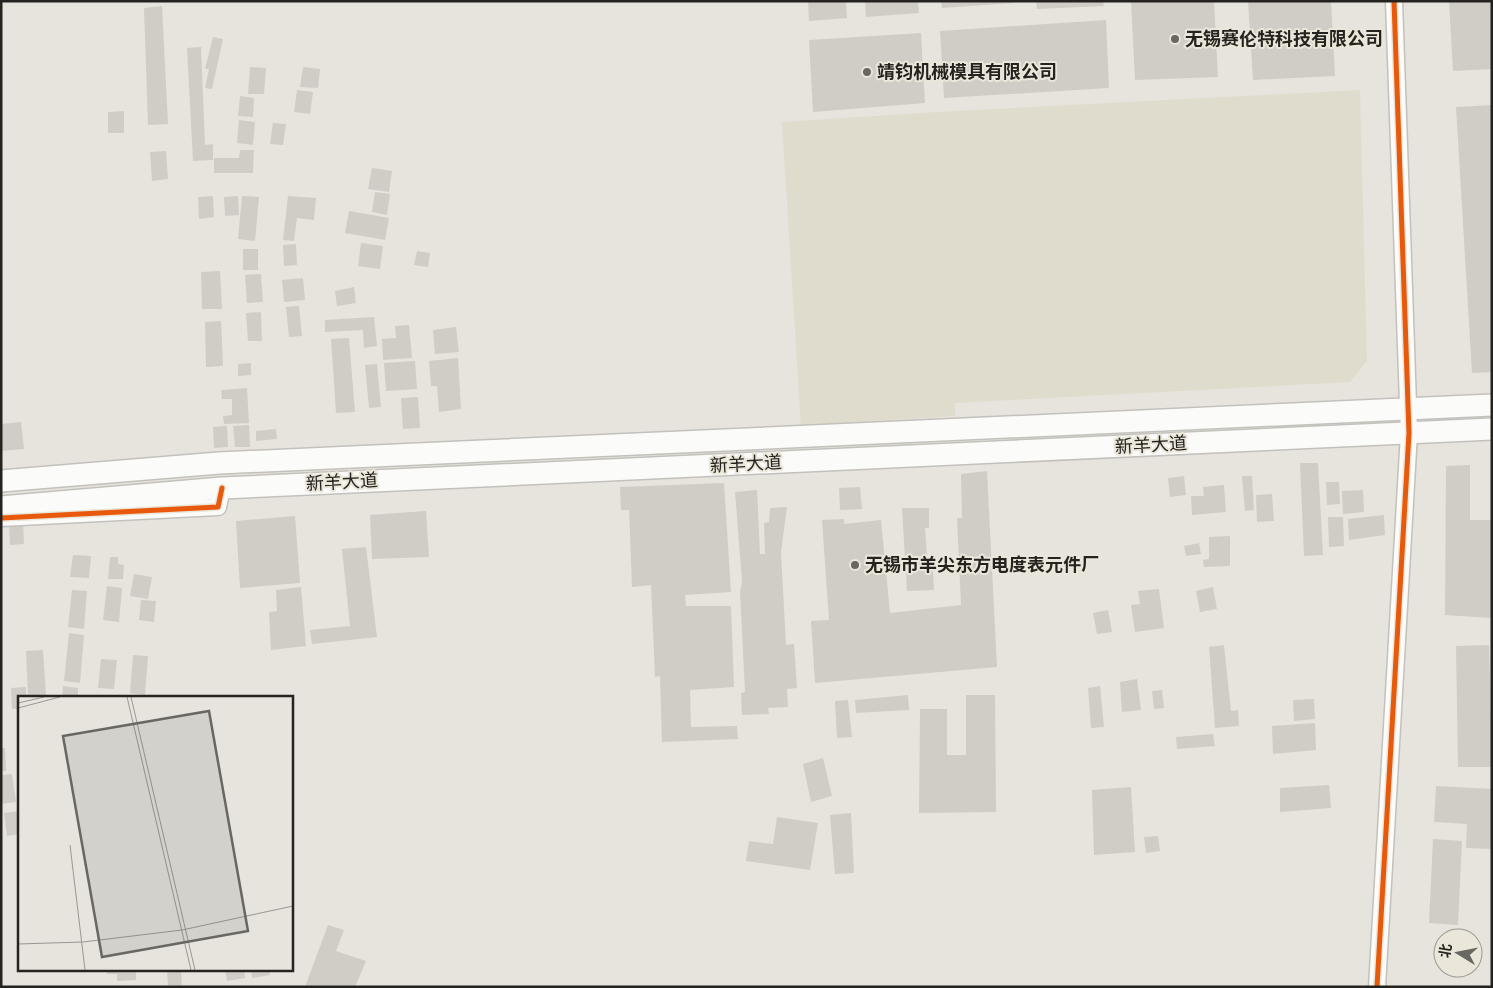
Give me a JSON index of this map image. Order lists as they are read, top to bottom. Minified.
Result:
{"streets":{"main road":["新羊大道"]},"places":["无锡赛伦特科技有限公司","靖钧机械模具有限公司","无锡市羊尖东方电度表元件厂"],"north":"left"}
